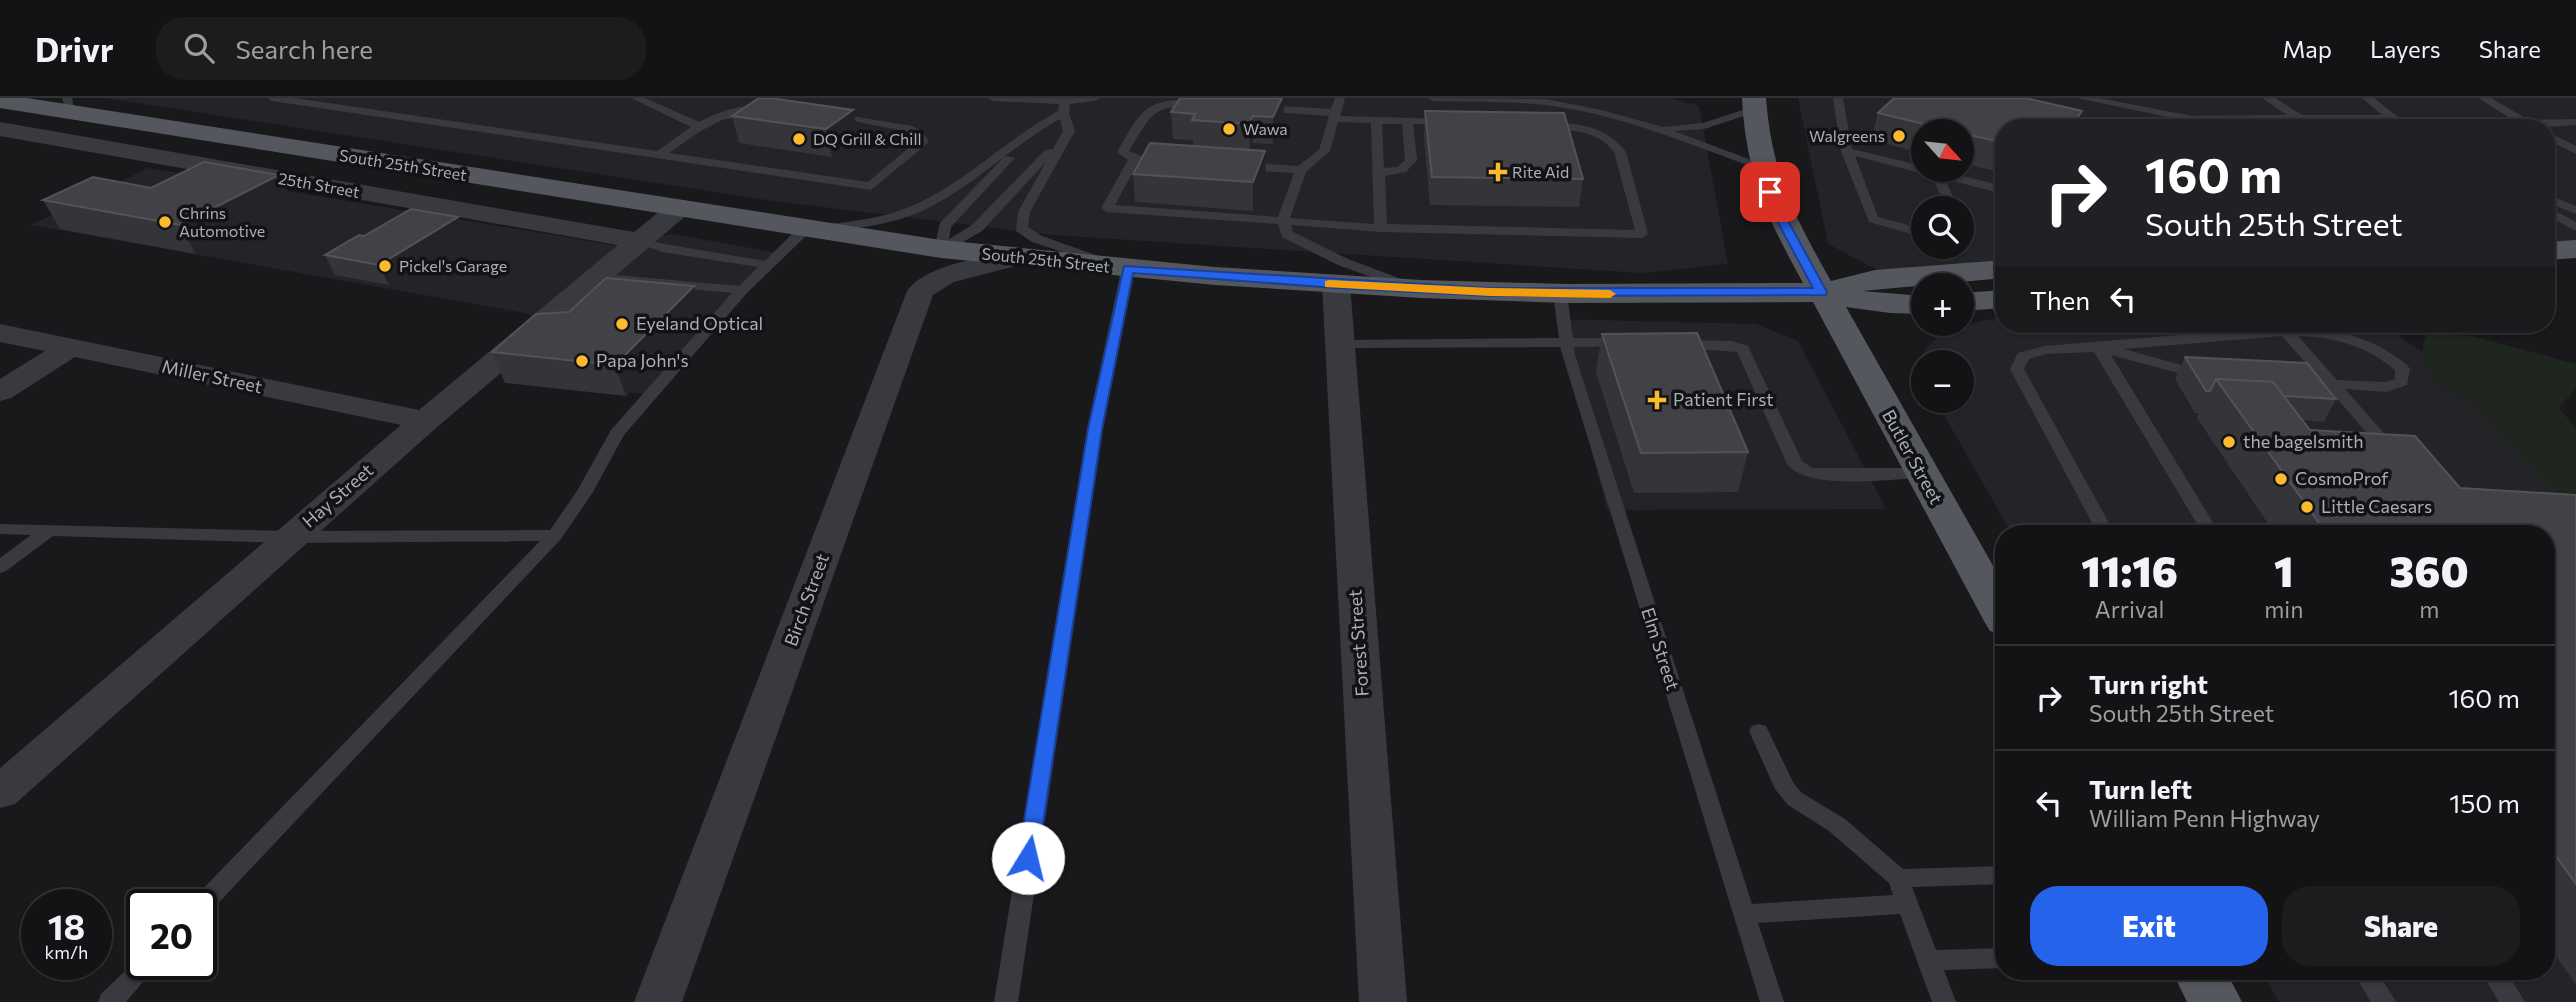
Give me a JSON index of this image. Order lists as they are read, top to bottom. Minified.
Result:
{"streets":{"main road":["South 25th Street","Butler Street"],"street":["25th Street","Miller Street","Hay Street","Birch Street","Forest Street"],"lane":["Elm Street"]},"crossings":[["South 25th Street","Butler Street"],["South 25th Street","Hay Street"],["South 25th Street","Birch Street"],["South 25th Street","Forest Street"],["South 25th Street","Elm Street"],["25th Street","Hay Street"],["Miller Street","Hay Street"]],"places":{"other":["Wawa","Walgreens","DQ Grill & Chill","Chrins Automotive","Pickel's Garage","Eyeland Optical","Papa John's","the bagelsmith","CosmoProf","Little Caesars"],"health":["Rite Aid","Patient First"]},"north":"bottom right","page":{"header":"Drivr","search":"Search here","nav":["Map","Layers","Share"],"map_buttons":["+","−"],"turn":["160 m","South 25th Street"],"then":"Then","eta":["11:16","Arrival","1","min","360","m"],"list":[{"name":"Turn right","note":"South 25th Street","value":"160 m"},{"name":"Turn left","note":"William Penn Highway","value":"150 m"}],"buttons":["Exit","Share"],"speed":"18 km/h","limit":"20"}}
